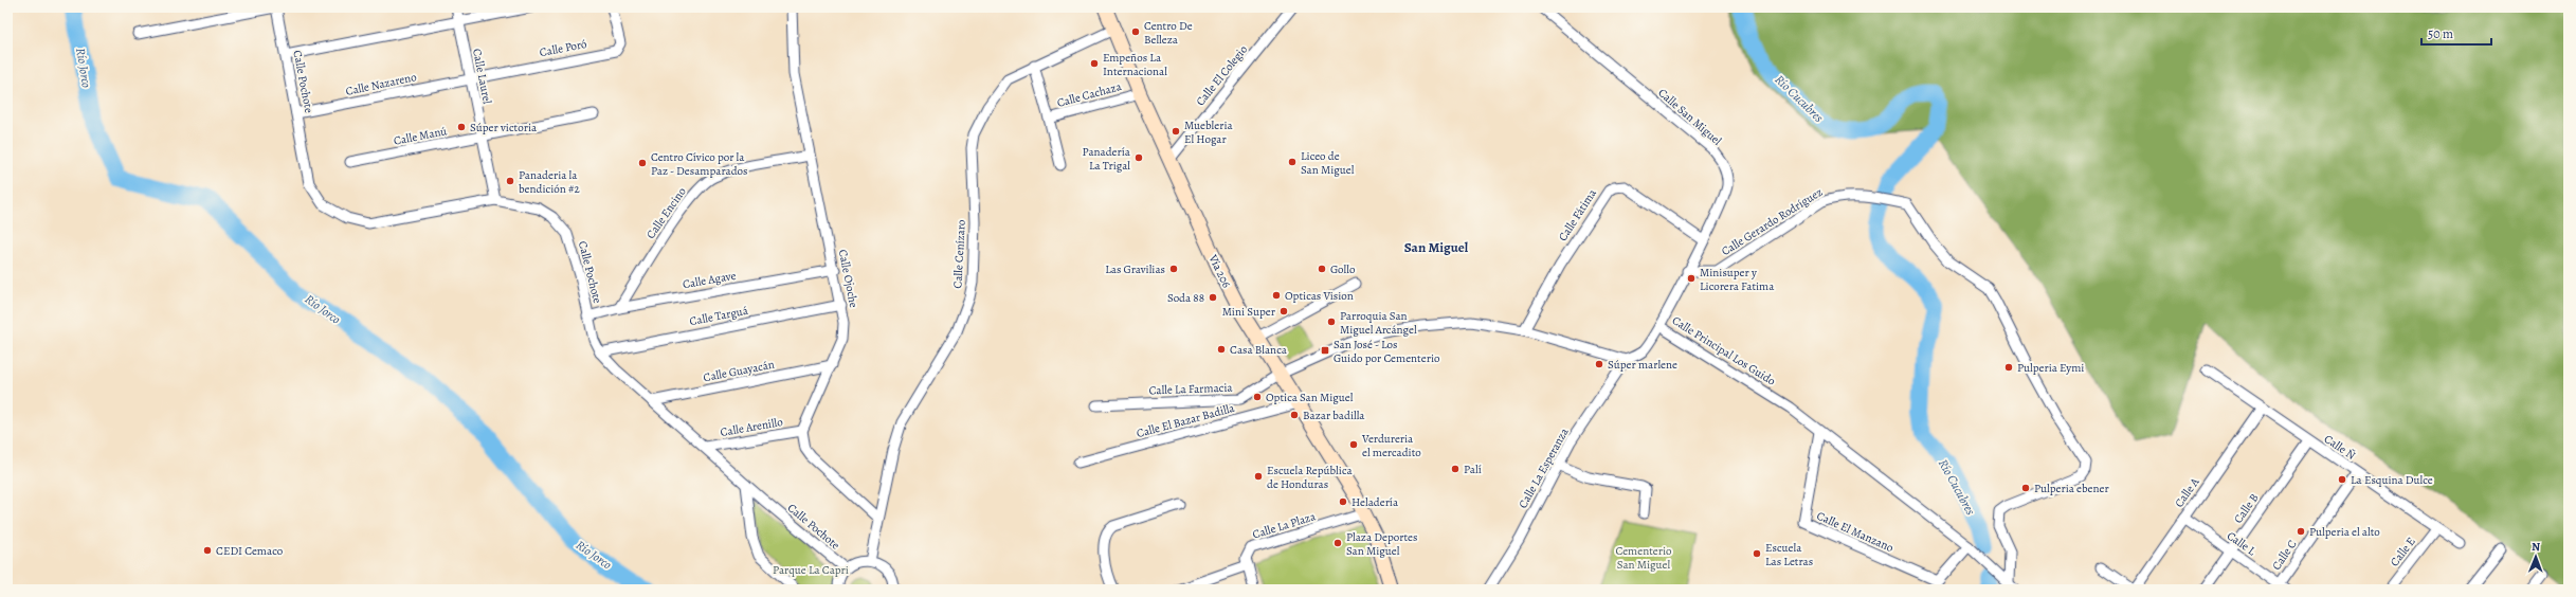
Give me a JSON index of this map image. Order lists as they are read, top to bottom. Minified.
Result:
{"streets":{"main road":["Vía 206"],"street":["Calle Poró","Calle El Colegio","Calle Laurel","Calle Pochote","Calle Nazareno","Calle Cachaza","Calle San Miguel","Calle Manú","Calle Encino","Calle Fátima","Calle Gerardo Rodríguez","Calle Cenízaro","Calle Ojoche","Calle Agave","Calle Targuá","Calle Principal Los Guido","Calle Guayacán","Calle La Farmacia","Calle El Bazar Badilla","Calle Arenillo","Calle Ñ","Calle La Esperanza","Calle A","Calle B","Calle La Plaza","Calle El Manzano","Calle L","Calle E","Calle C"]},"crossings":[["Calle Poró","Calle Laurel"],["Calle Poró","Calle Nazareno"],["Calle El Colegio","Vía 206"],["Calle Laurel","Calle Pochote"],["Calle Laurel","Calle Nazareno"],["Calle Laurel","Calle Manú"],["Calle Pochote","Calle Nazareno"],["Calle Pochote","Calle Agave"],["Calle Pochote","Calle Targuá"],["Calle Pochote","Calle Guayacán"],["Calle Pochote","Calle Arenillo"],["Calle Cachaza","Calle Cenízaro"],["Calle Cachaza","Vía 206"],["Calle San Miguel","Calle Fátima"],["Calle San Miguel","Calle Gerardo Rodríguez"],["Calle San Miguel","Calle Principal Los Guido"],["Calle Encino","Calle Ojoche"],["Calle Encino","Calle Agave"],["Calle Gerardo Rodríguez","Calle Principal Los Guido"],["Calle Cenízaro","Vía 206"],["Vía 206","Calle La Farmacia"],["Vía 206","Calle El Bazar Badilla"],["Vía 206","Calle La Plaza"],["Calle Ojoche","Calle Agave"],["Calle Ojoche","Calle Targuá"],["Calle Ojoche","Calle Guayacán"],["Calle Ojoche","Calle Arenillo"],["Calle Principal Los Guido","Calle La Esperanza"],["Calle Principal Los Guido","Calle El Manzano"],["Calle Ñ","Calle A"],["Calle Ñ","Calle B"],["Calle Ñ","Calle E"],["Calle Ñ","Calle C"],["Calle A","Calle L"],["Calle B","Calle L"],["Calle L","Calle C"]],"districts":["San Miguel"],"water":["Río Jorco","Río Cucubres"],"parks":["Cementerio San Miguel","Parque La Capri"],"places":{"other":["Centro De Belleza","Empeños La Internacional","Súper victoria","Muebleria El Hogar","Panadería La Trigal","Liceo de San Miguel","Centro Cívico por la Paz - Desamparados","Panaderia la bendición #2","Las Gravilias","Gollo","Minisuper y Licorera Fatima","Opticas Vision","Soda 88","Mini Super","Parroquia San Miguel Arcángel","Casa Blanca","Súper marlene","Pulperia Eymi","Optica San Miguel","Bazar badilla","Verdureria el mercadito","Palí","Escuela República de Honduras","La Esquina Dulce","Pulperia ebener","Heladería","Pulperia el alto","Plaza Deportes San Miguel","CEDI Cemaco","Escuela Las Letras"],"transit":["San José - Los Guido por Cementerio"]},"scale_bar":"50 m","north":"top"}
